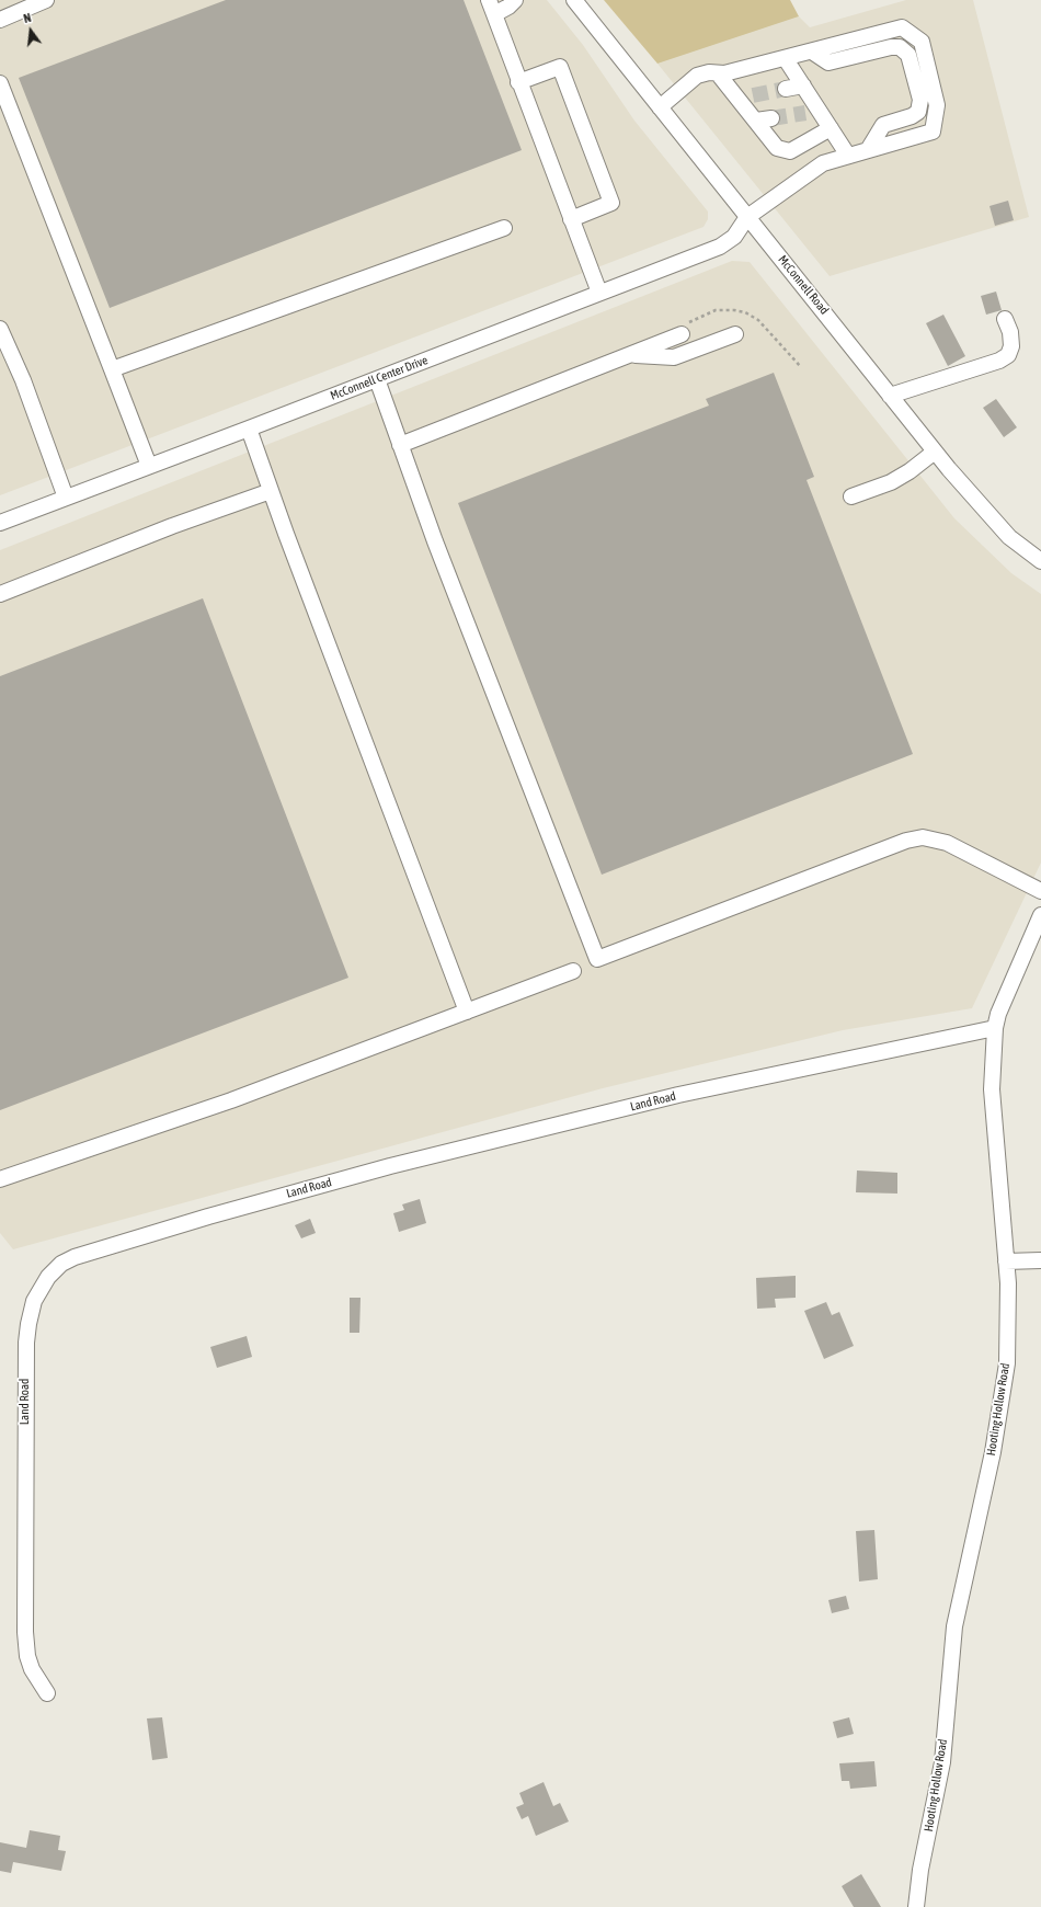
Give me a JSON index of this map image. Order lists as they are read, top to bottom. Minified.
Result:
{"streets":{"street":["McConnell Road","McConnell Center Drive","Land Road","Hooting Hollow Road"]},"crossings":[["McConnell Road","McConnell Center Drive"],["Land Road","Hooting Hollow Road"]],"north":"top"}
